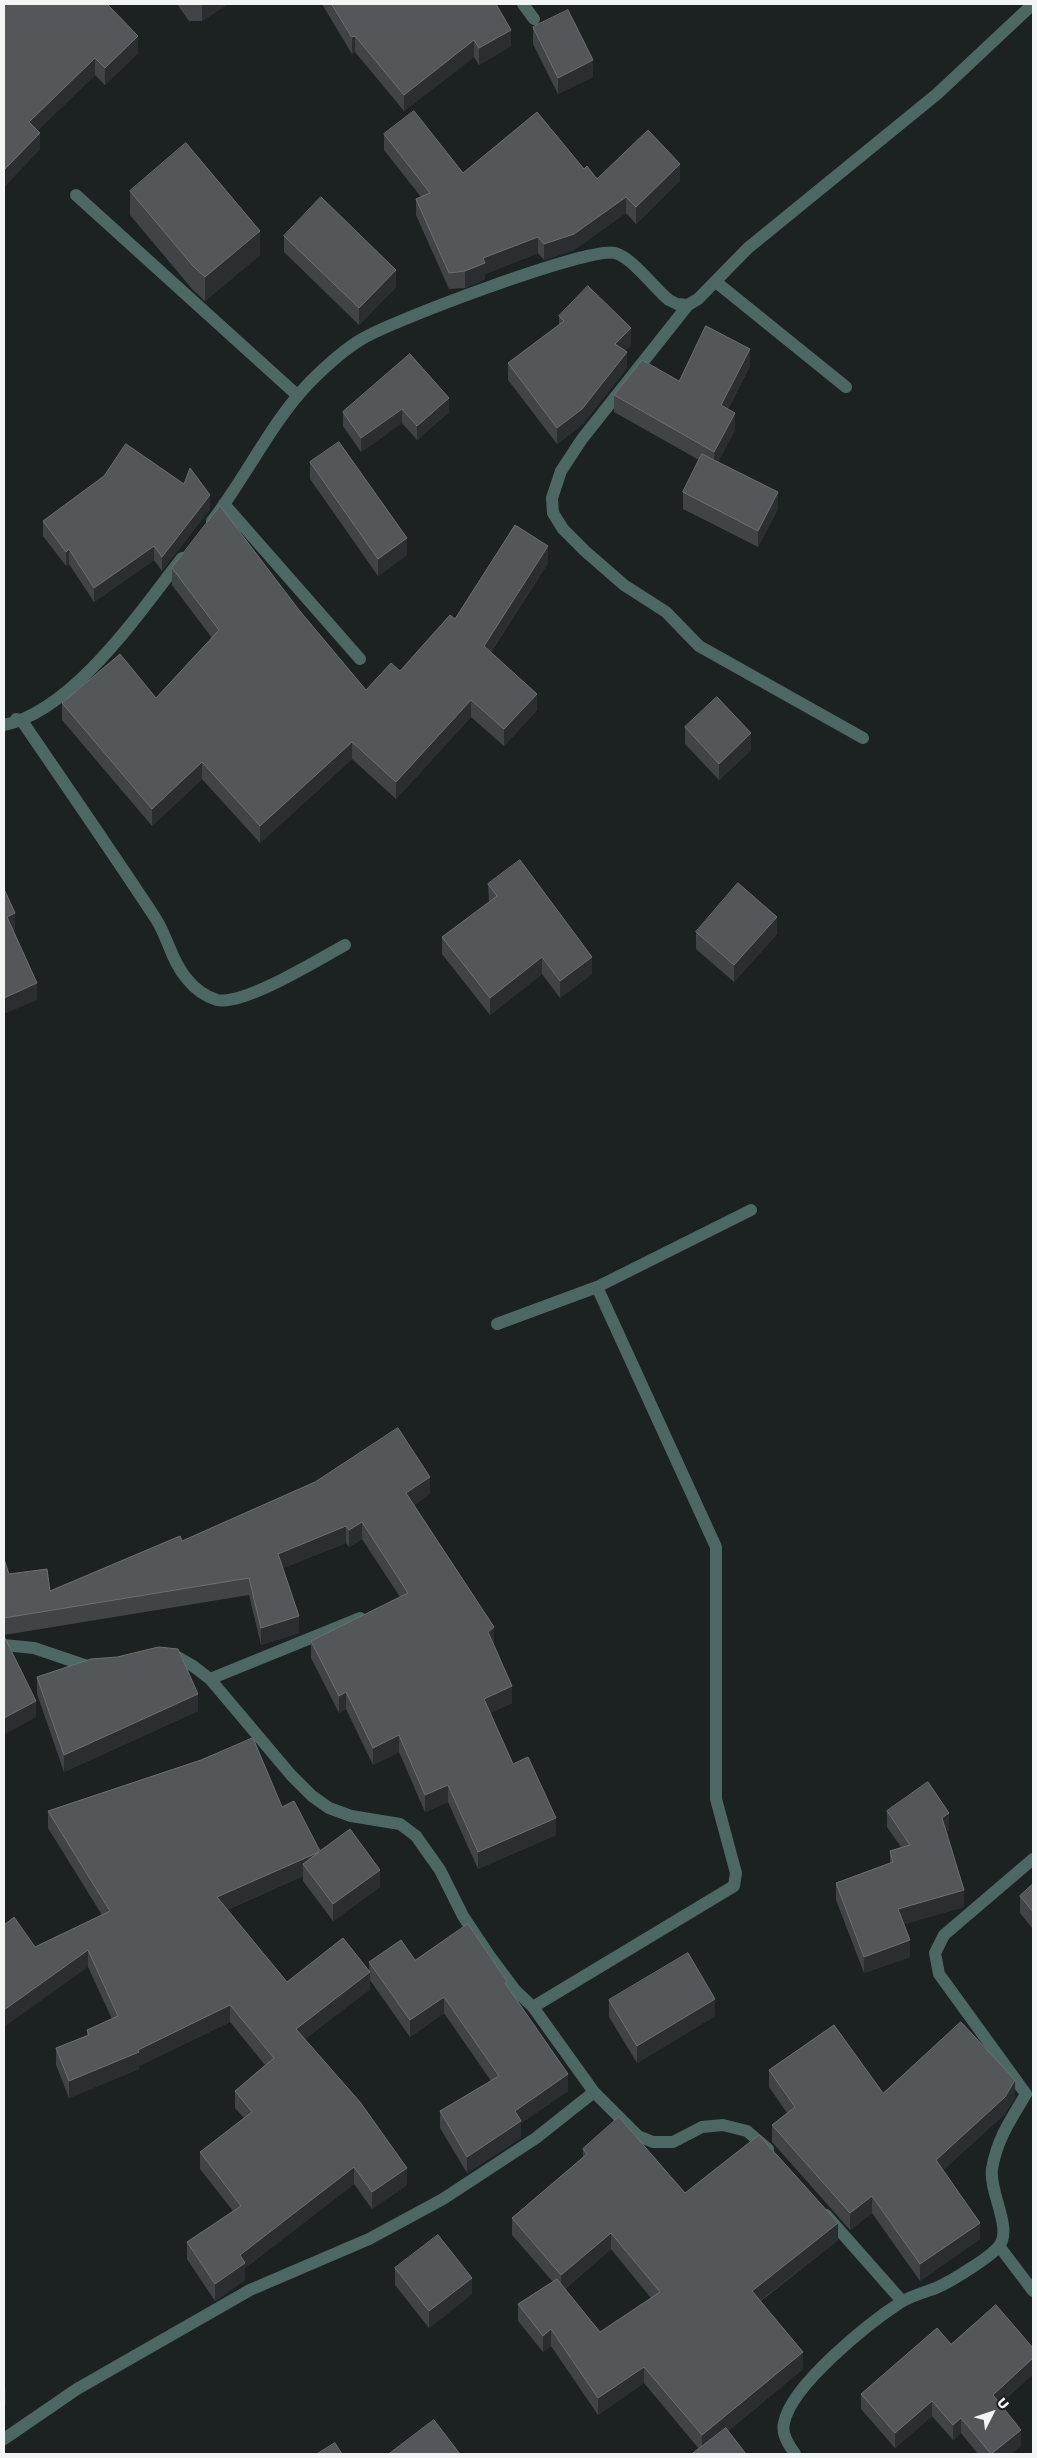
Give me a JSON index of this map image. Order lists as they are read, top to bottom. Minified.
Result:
{"north":"top right"}
